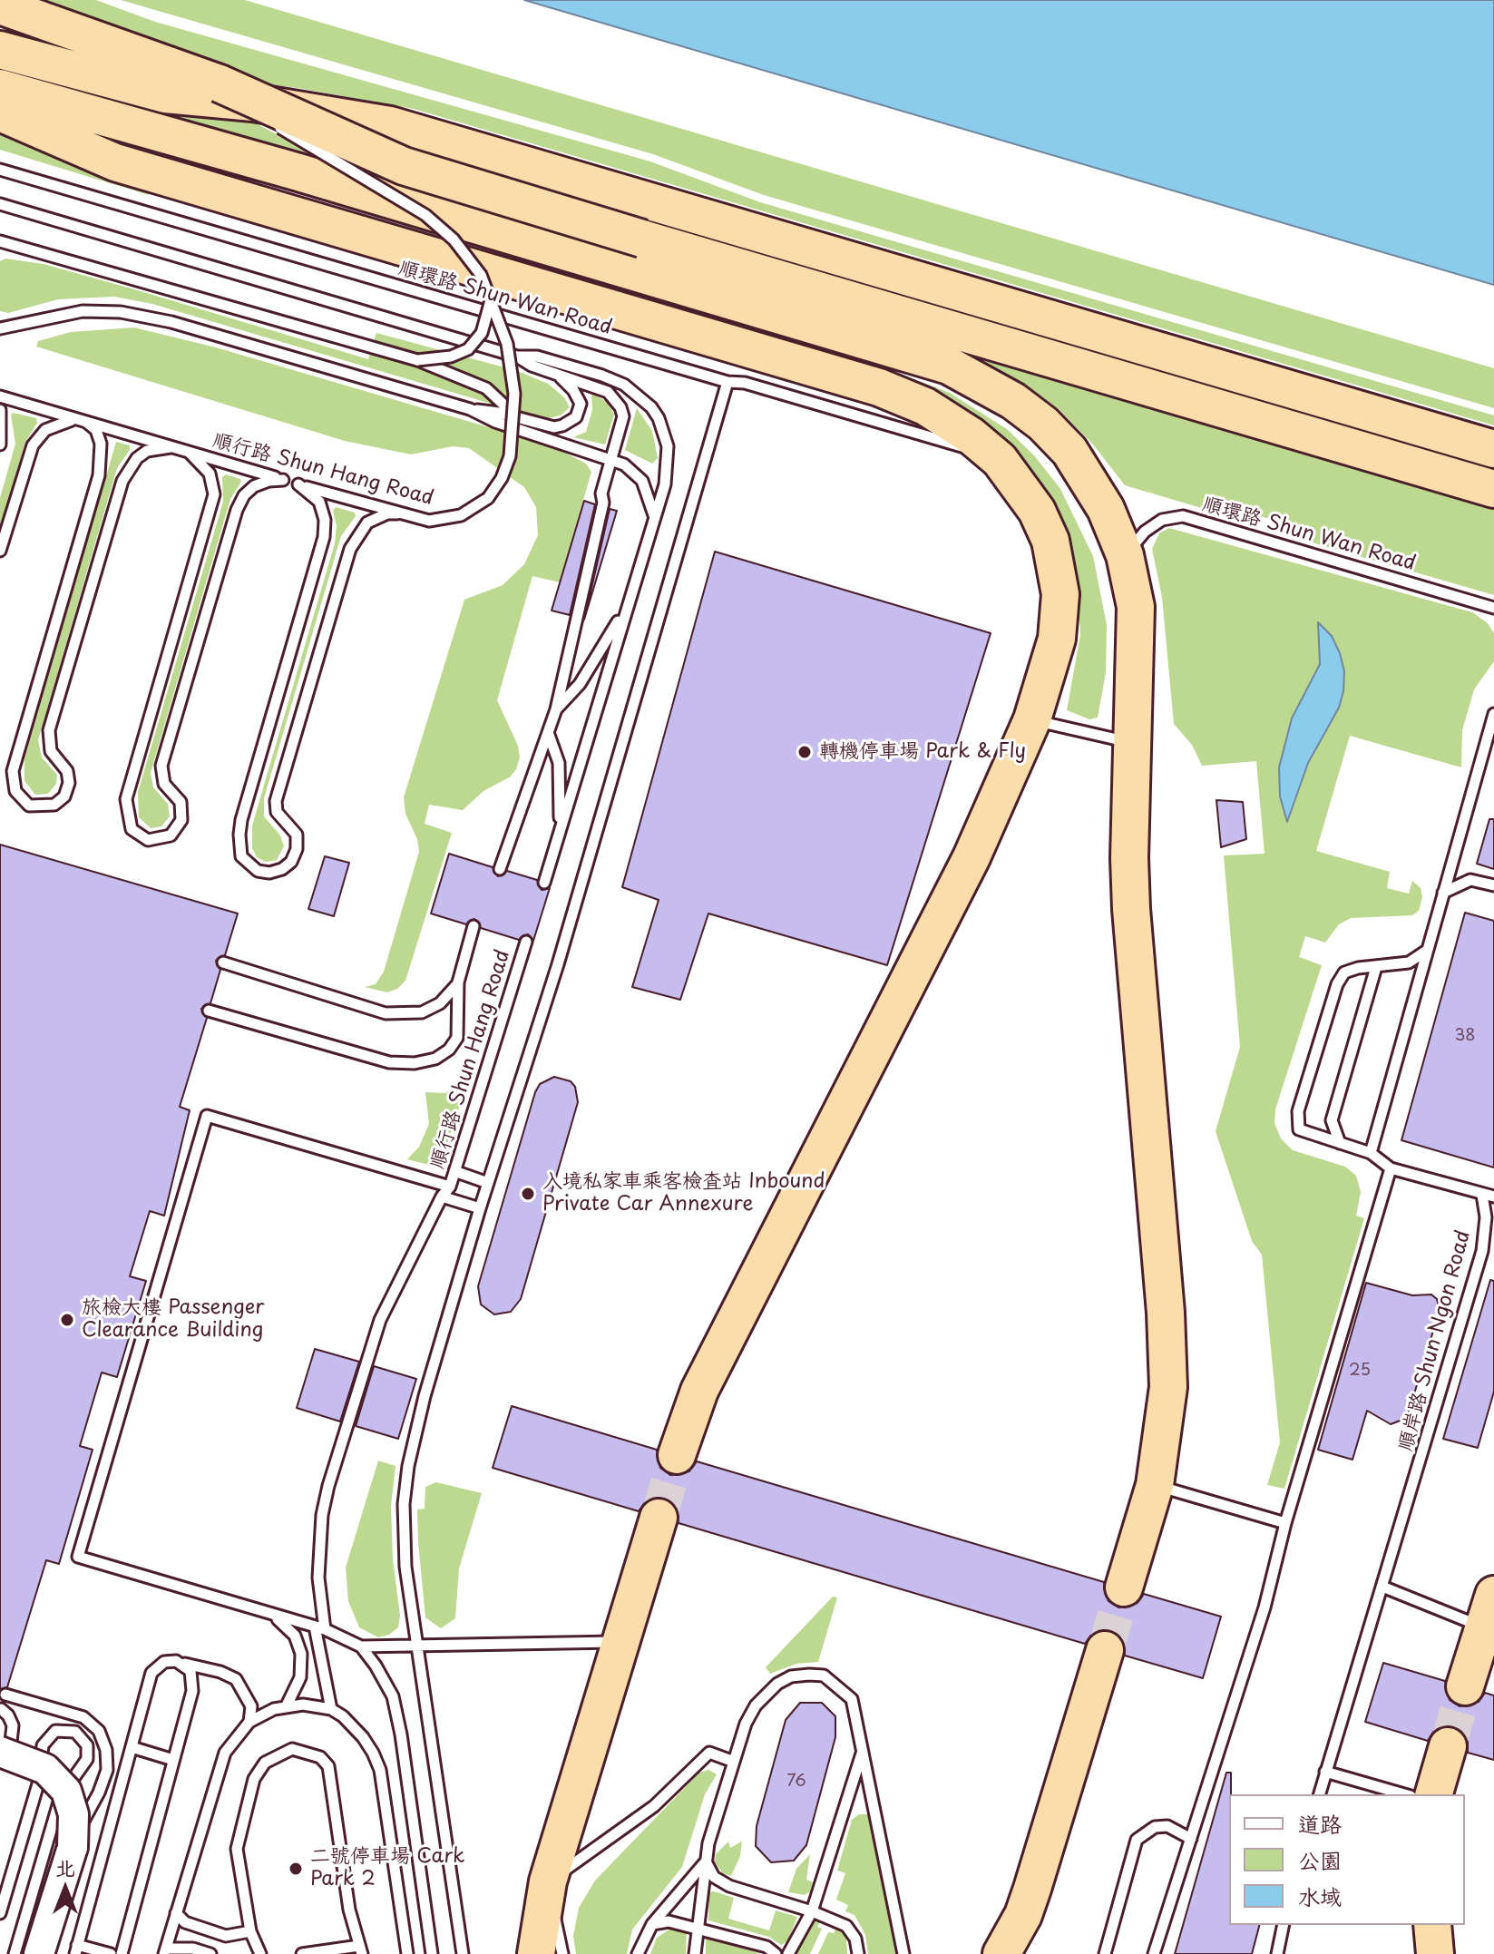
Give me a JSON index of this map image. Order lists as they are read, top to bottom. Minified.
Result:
{"streets":{"lane":["順環路 Shun Wan Road","順行路 Shun Hang Road","順岸路 Shun Ngon Road"]},"places":["轉機停車場 Park & Fly","入境私家車乘客檢查站 Inbound Private Car Annexure","旅檢大樓 Passenger Clearance Building","二號停車場 Cark Park 2"],"house_numbers":["38","25","76"],"legend":["道路","公園","水域"],"north":"top"}
